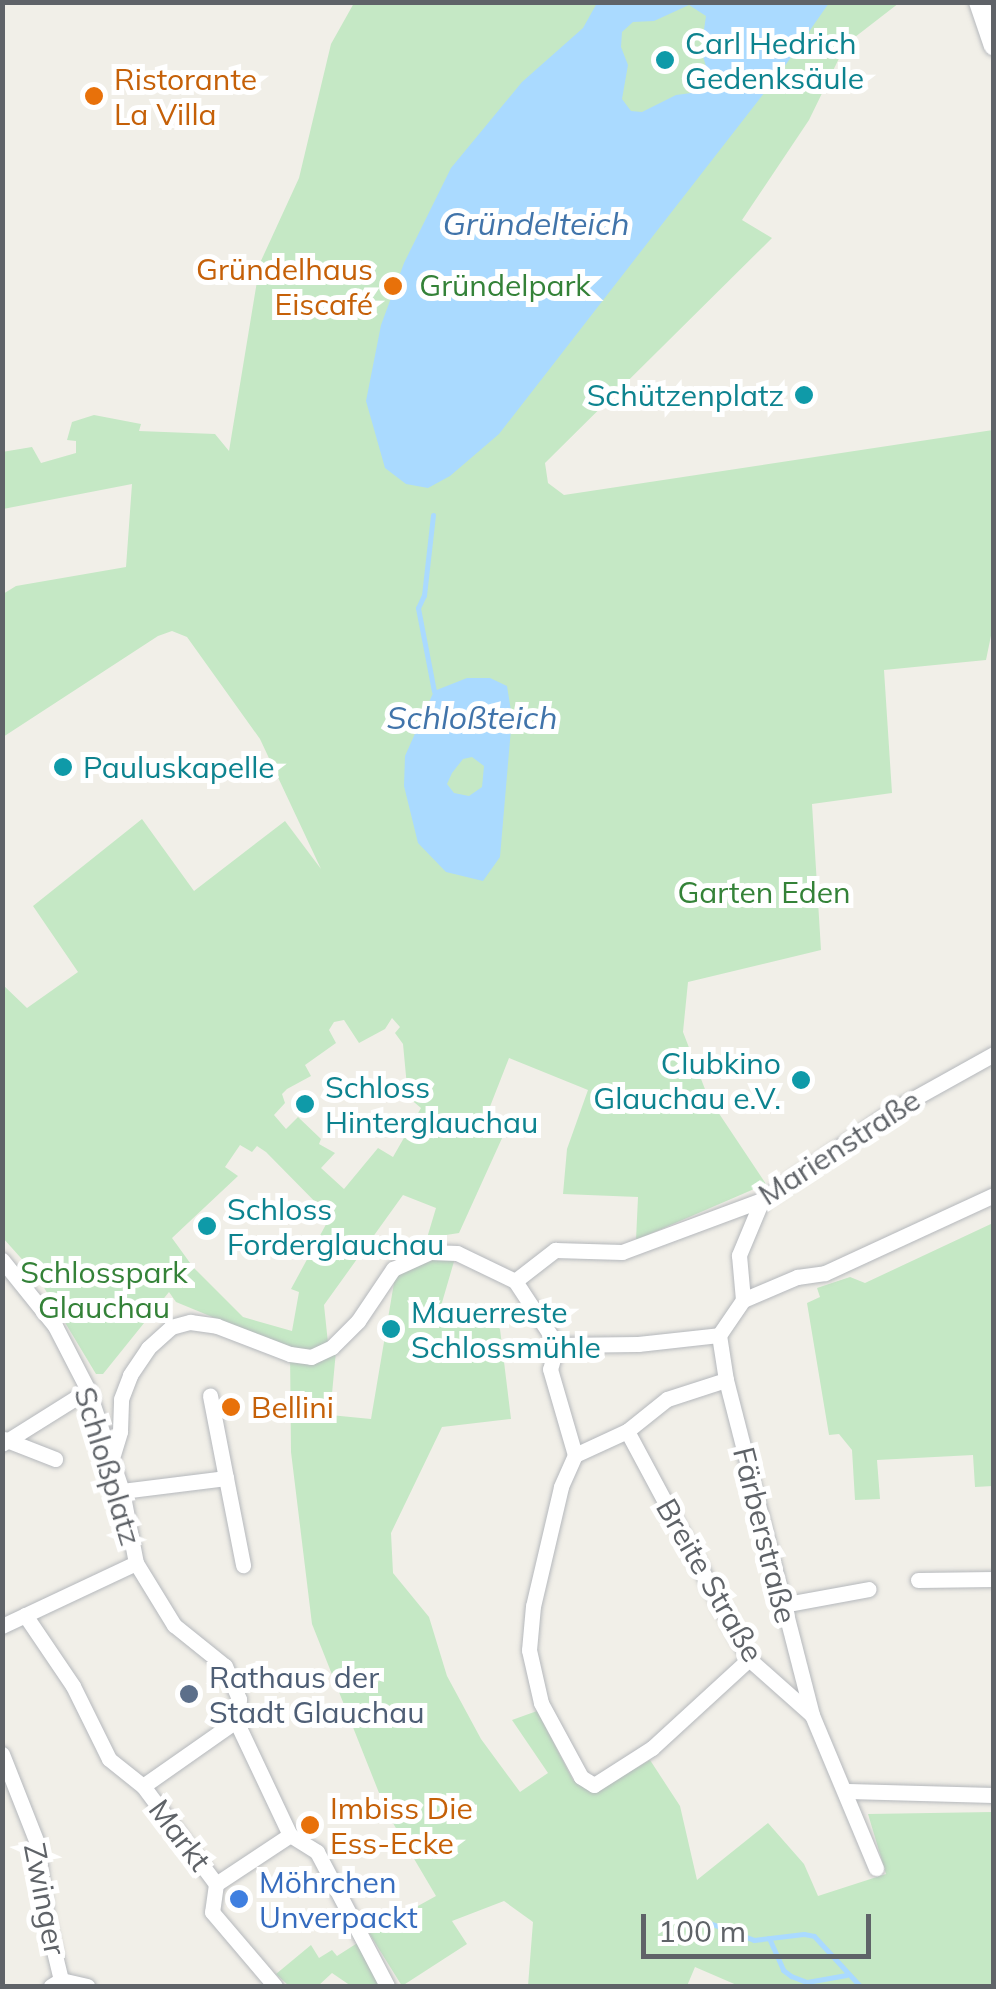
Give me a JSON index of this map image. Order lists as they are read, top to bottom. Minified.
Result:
{"streets":{"street":["Marienstraße","Schloßplatz","Färberstraße","Breite Straße","Markt","Zwinger"]},"crossings":[["Schloßplatz","Markt"],["Färberstraße","Breite Straße"]],"water":["Gründelteich","Schloßteich"],"parks":["Gründelpark","Garten Eden","Schlosspark Glauchau"],"places":["Carl Hedrich Gedenksäule","Ristorante La Villa","Gründelhaus Eiscafé","Schützenplatz","Pauluskapelle","Clubkino Glauchau e.V.","Schloss Hinterglauchau","Schloss Forderglauchau","Mauerreste Schlossmühle","Bellini","Rathaus der Stadt Glauchau","Imbiss Die Ess-Ecke","Möhrchen Unverpackt"],"scale_bar":"100 m"}
